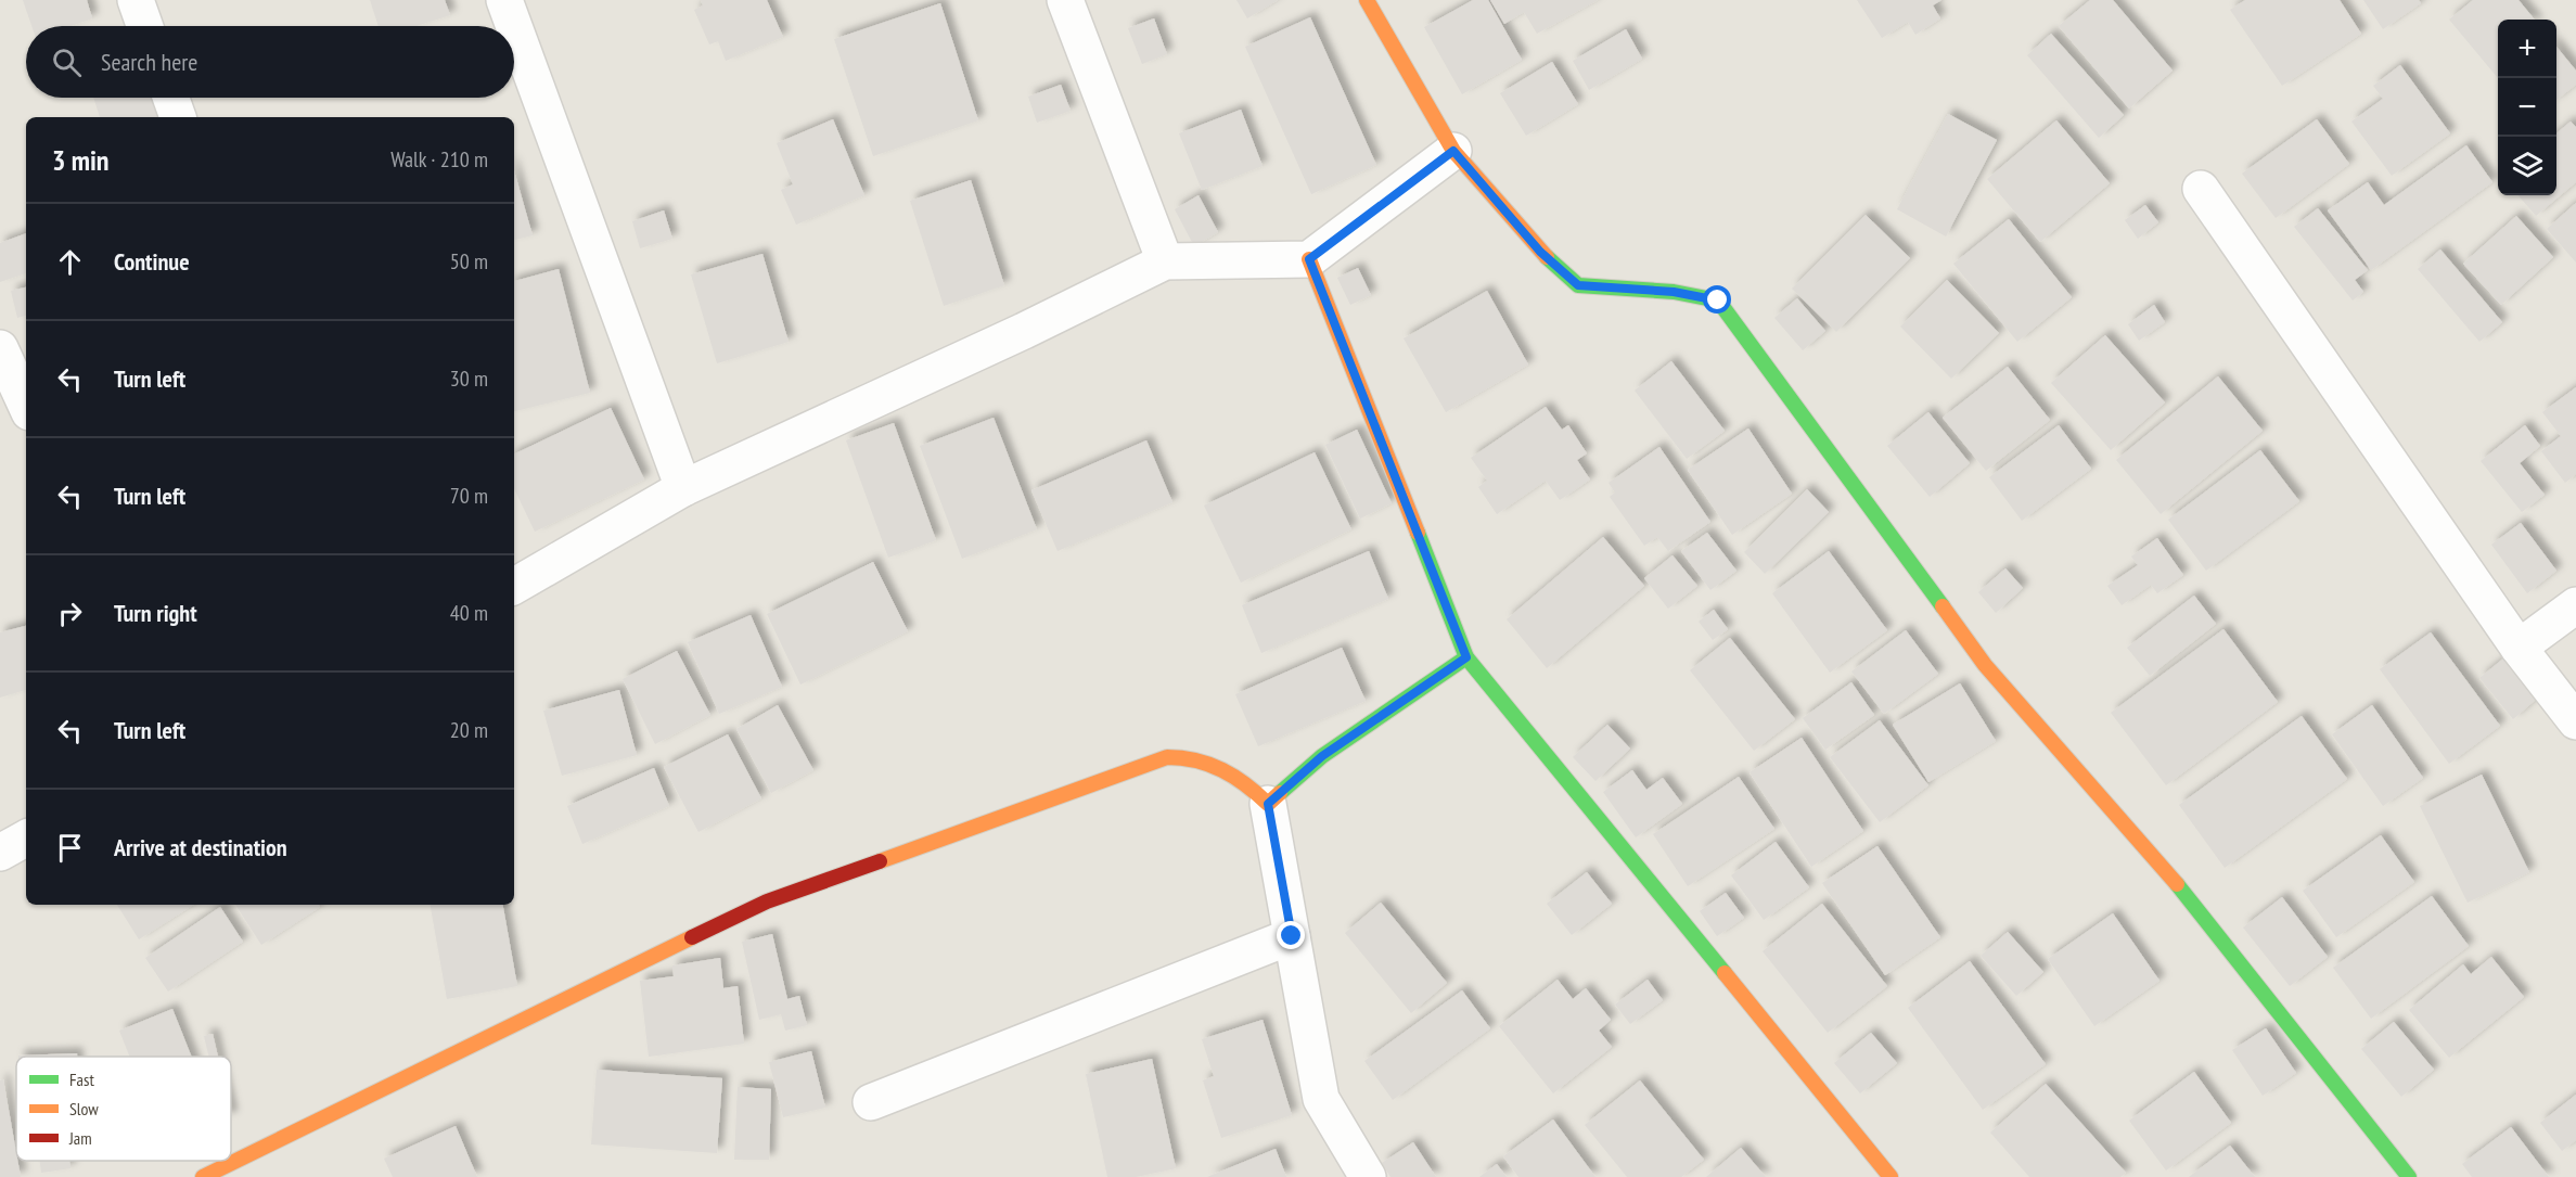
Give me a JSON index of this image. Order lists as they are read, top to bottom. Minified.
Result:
{"legend":["Fast","Slow","Jam"],"page":{"map_buttons":["+","−"],"search":"Search here","heading":["3 min","Walk · 210 m"],"list":[["Continue","50 m"],["Turn left","30 m"],["Turn left","70 m"],["Turn right","40 m"],["Turn left","20 m"],"Arrive at destination"]}}
